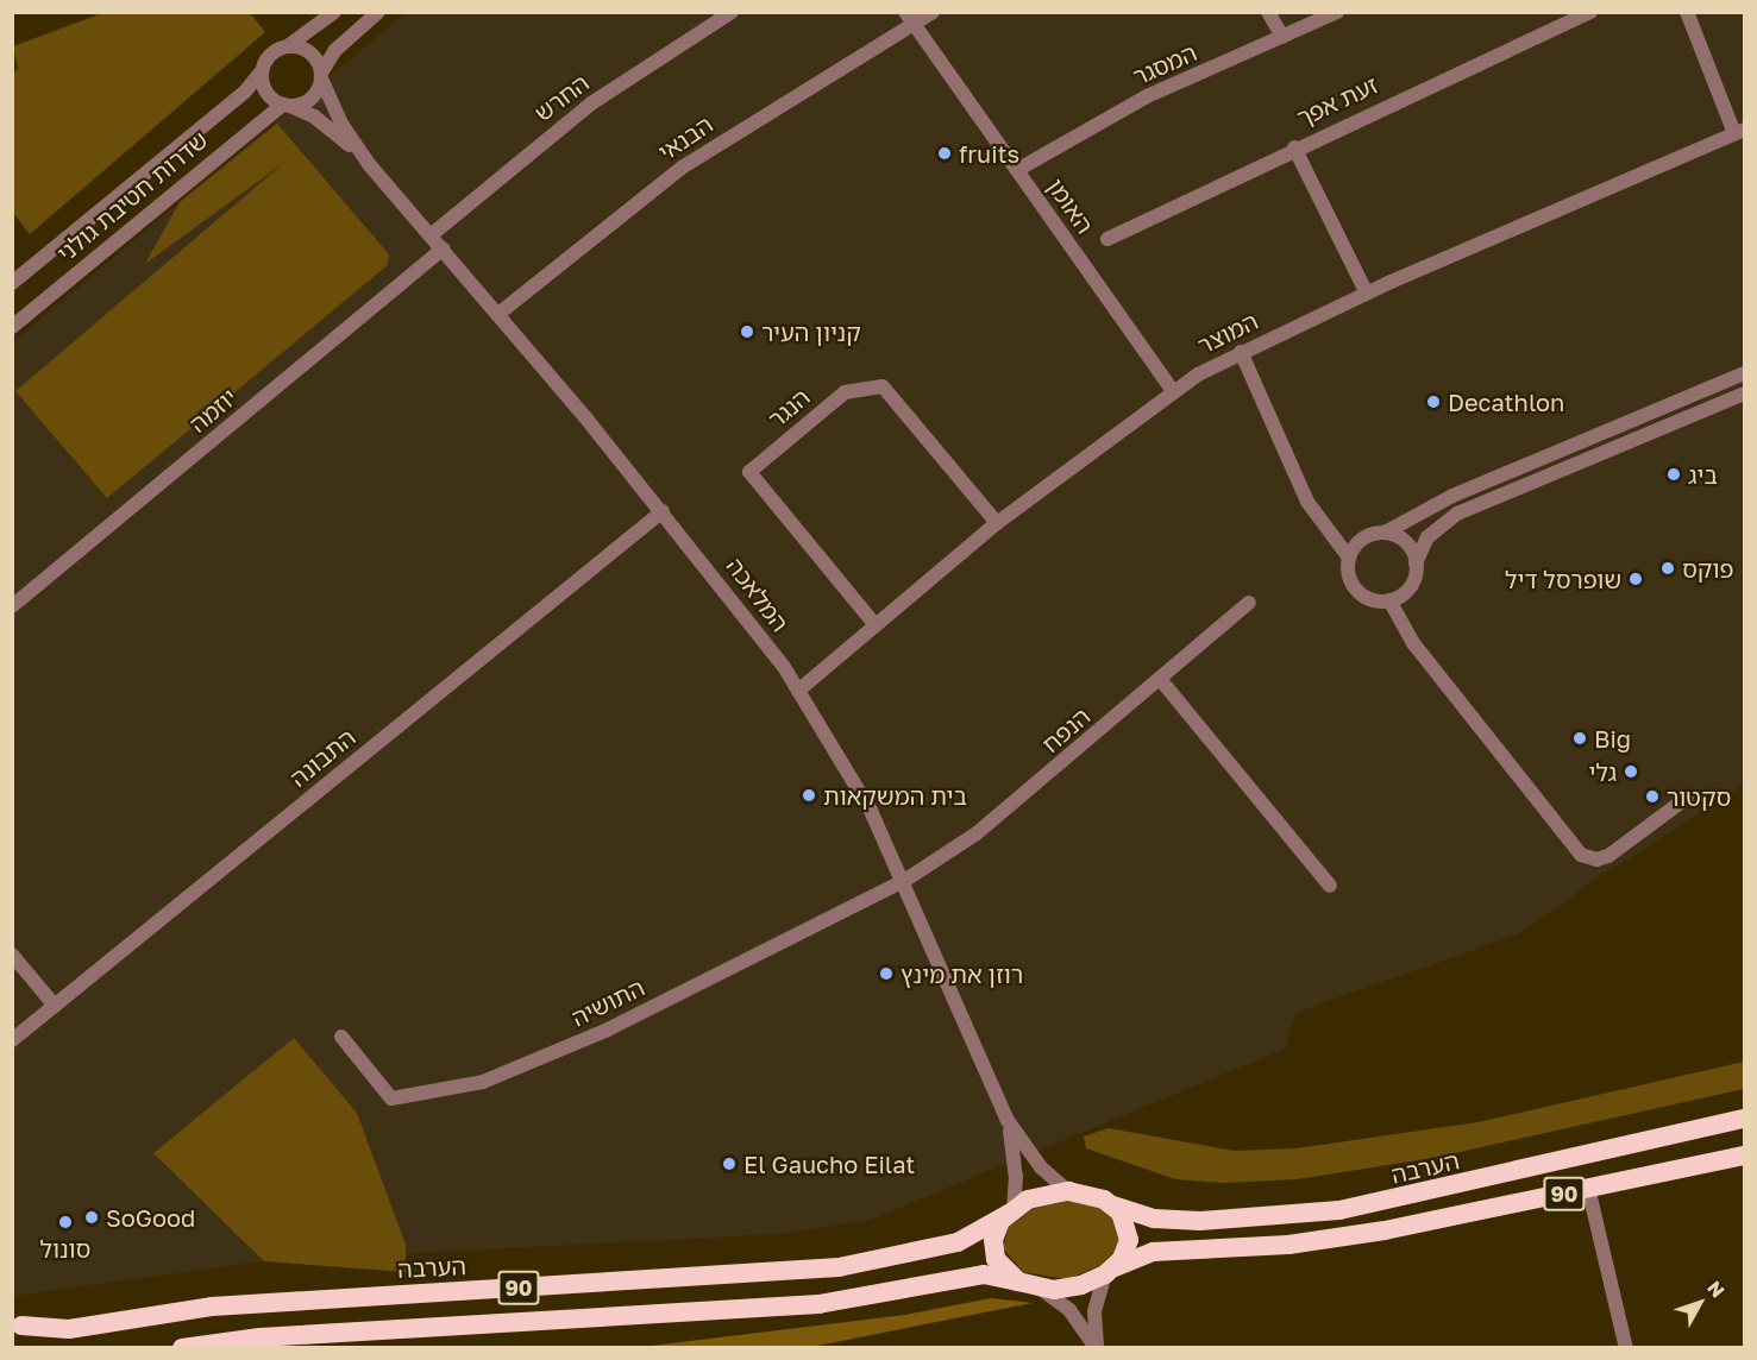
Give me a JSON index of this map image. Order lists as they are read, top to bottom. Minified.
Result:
{"streets":{"highway":["הערבה","90"],"street":["המסגר","החרש","זעת אפך","הבנאי","שדרות חטיבת גולני","האומן","המוצר","הנגר","יוזמה","המלאכה","הנפח","התבונה","התושיה"]},"crossings":[["המסגר","האומן"],["החרש","המלאכה"],["הבנאי","האומן"],["הבנאי","המלאכה"],["שדרות חטיבת גולני","המלאכה"],["האומן","המוצר"],["המוצר","הנגר"],["המוצר","המלאכה"],["יוזמה","המלאכה"],["המלאכה","הנפח"],["המלאכה","התבונה"],["המלאכה","התושיה"],["המלאכה","הערבה"],["המלאכה","90"],["הנפח","התושיה"],["הערבה","90"]],"places":["fruits","קניון העיר","Decathlon","ביג","פוקס","שופרסל דיל","Big","גלי","בית המשקאות","סקטור","רוזן את מינץ","El Gaucho Eilat","SoGood","סונול"],"north":"top right"}
